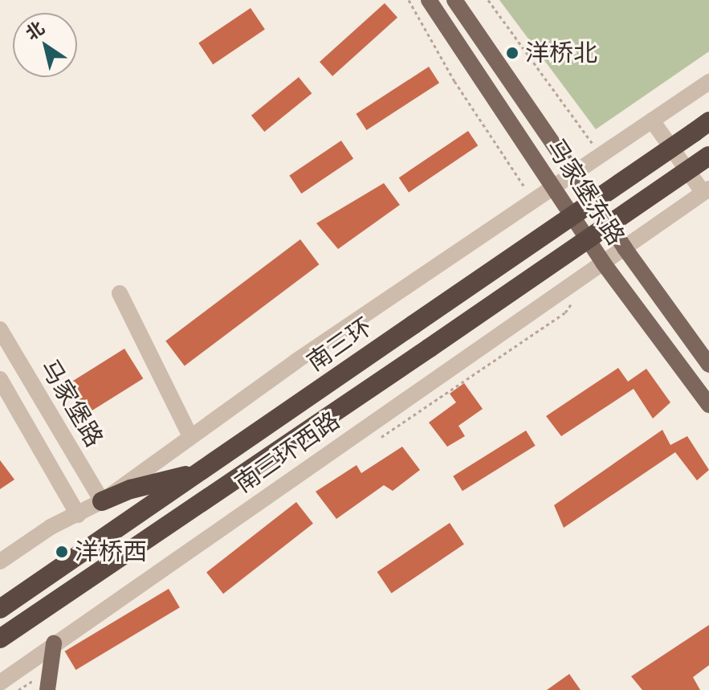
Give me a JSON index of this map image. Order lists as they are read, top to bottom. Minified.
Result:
{"streets":{"highway":["南三环"],"main road":["马家堡东路"],"street":["马家堡路","南三环西路"]},"crossings":[["马家堡东路","南三环西路"]],"places":["洋桥北","洋桥西"],"north":"top left"}
